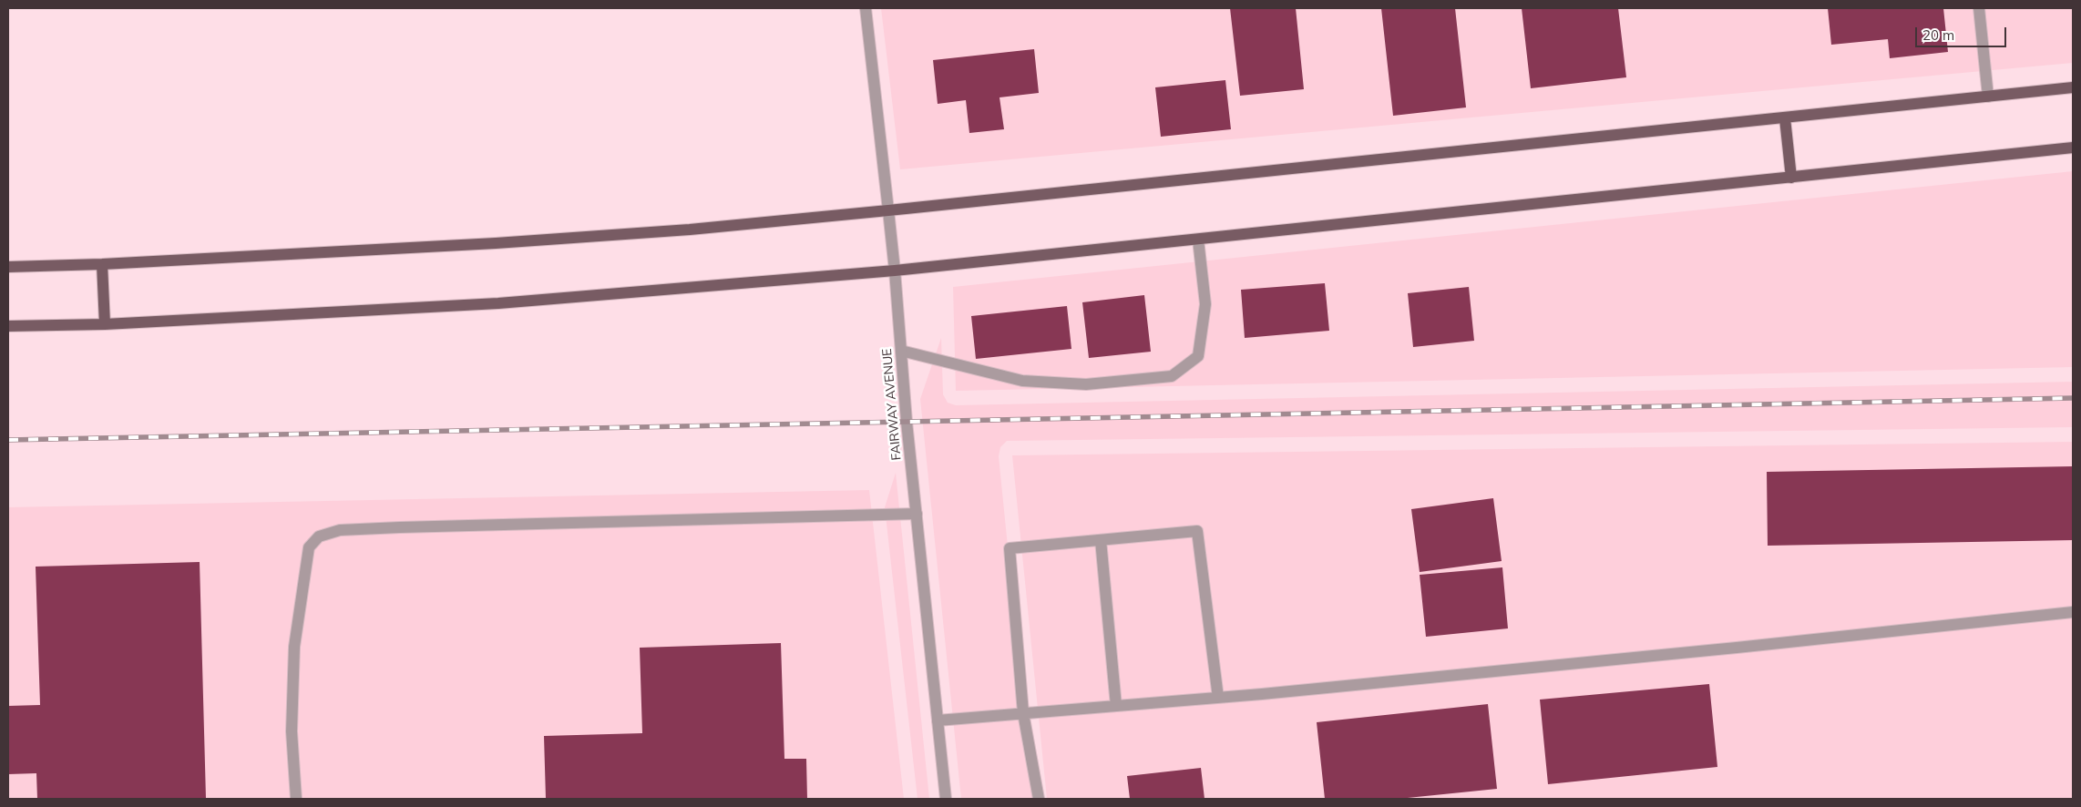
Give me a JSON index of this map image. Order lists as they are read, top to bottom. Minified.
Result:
{"streets":{"street":["FAIRWAY AVENUE"]},"scale_bar":"20 m"}
